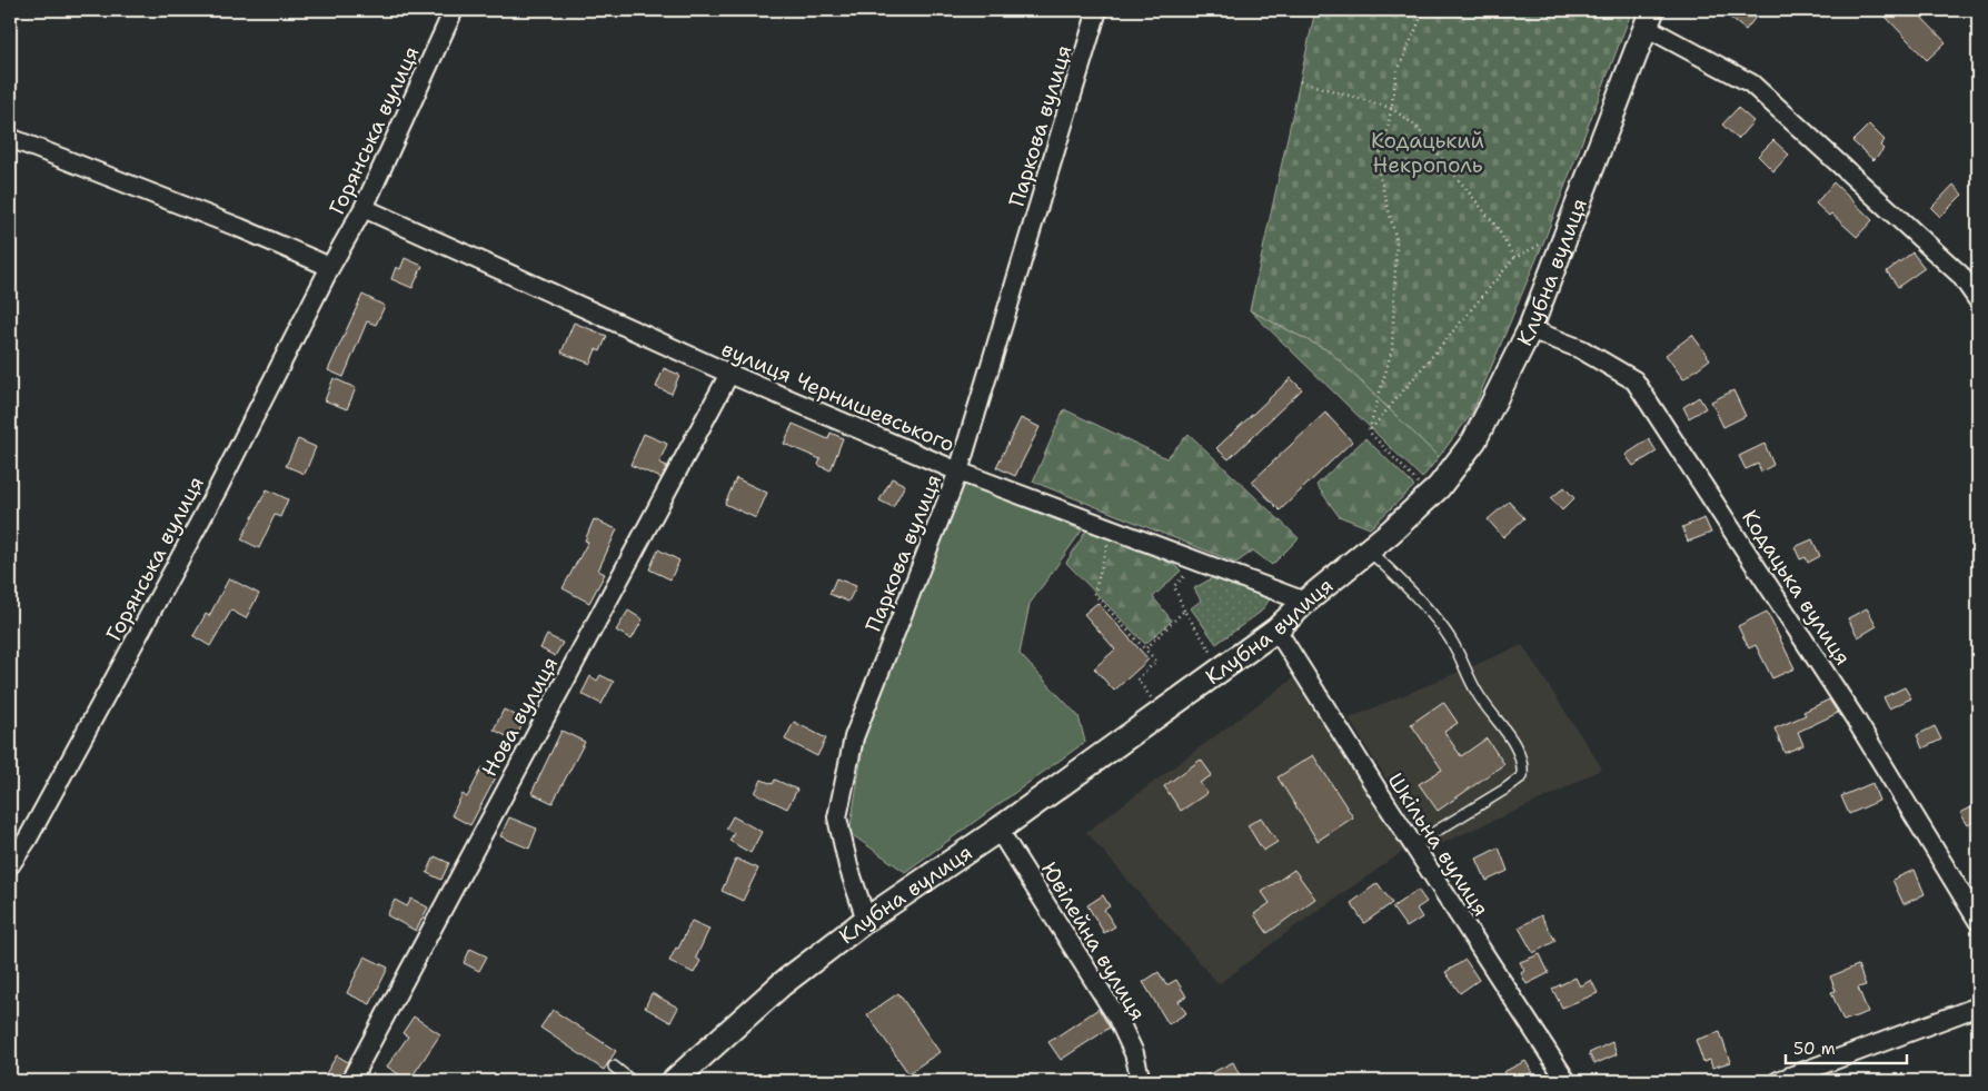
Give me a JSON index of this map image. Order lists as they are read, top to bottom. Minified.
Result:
{"streets":{"street":["Паркова вулиця","Горянська вулиця","Клубна вулиця","вулиця Чернишевського","Кодацька вулиця","Нова вулиця","Шкільна вулиця","Ювілейна вулиця"]},"crossings":[["Паркова вулиця","Клубна вулиця"],["Паркова вулиця","вулиця Чернишевського"],["Горянська вулиця","вулиця Чернишевського"],["Клубна вулиця","вулиця Чернишевського"],["Клубна вулиця","Кодацька вулиця"],["Клубна вулиця","Шкільна вулиця"],["Клубна вулиця","Ювілейна вулиця"],["вулиця Чернишевського","Нова вулиця"]],"parks":["Кодацький Некрополь"],"scale_bar":"50 m"}
